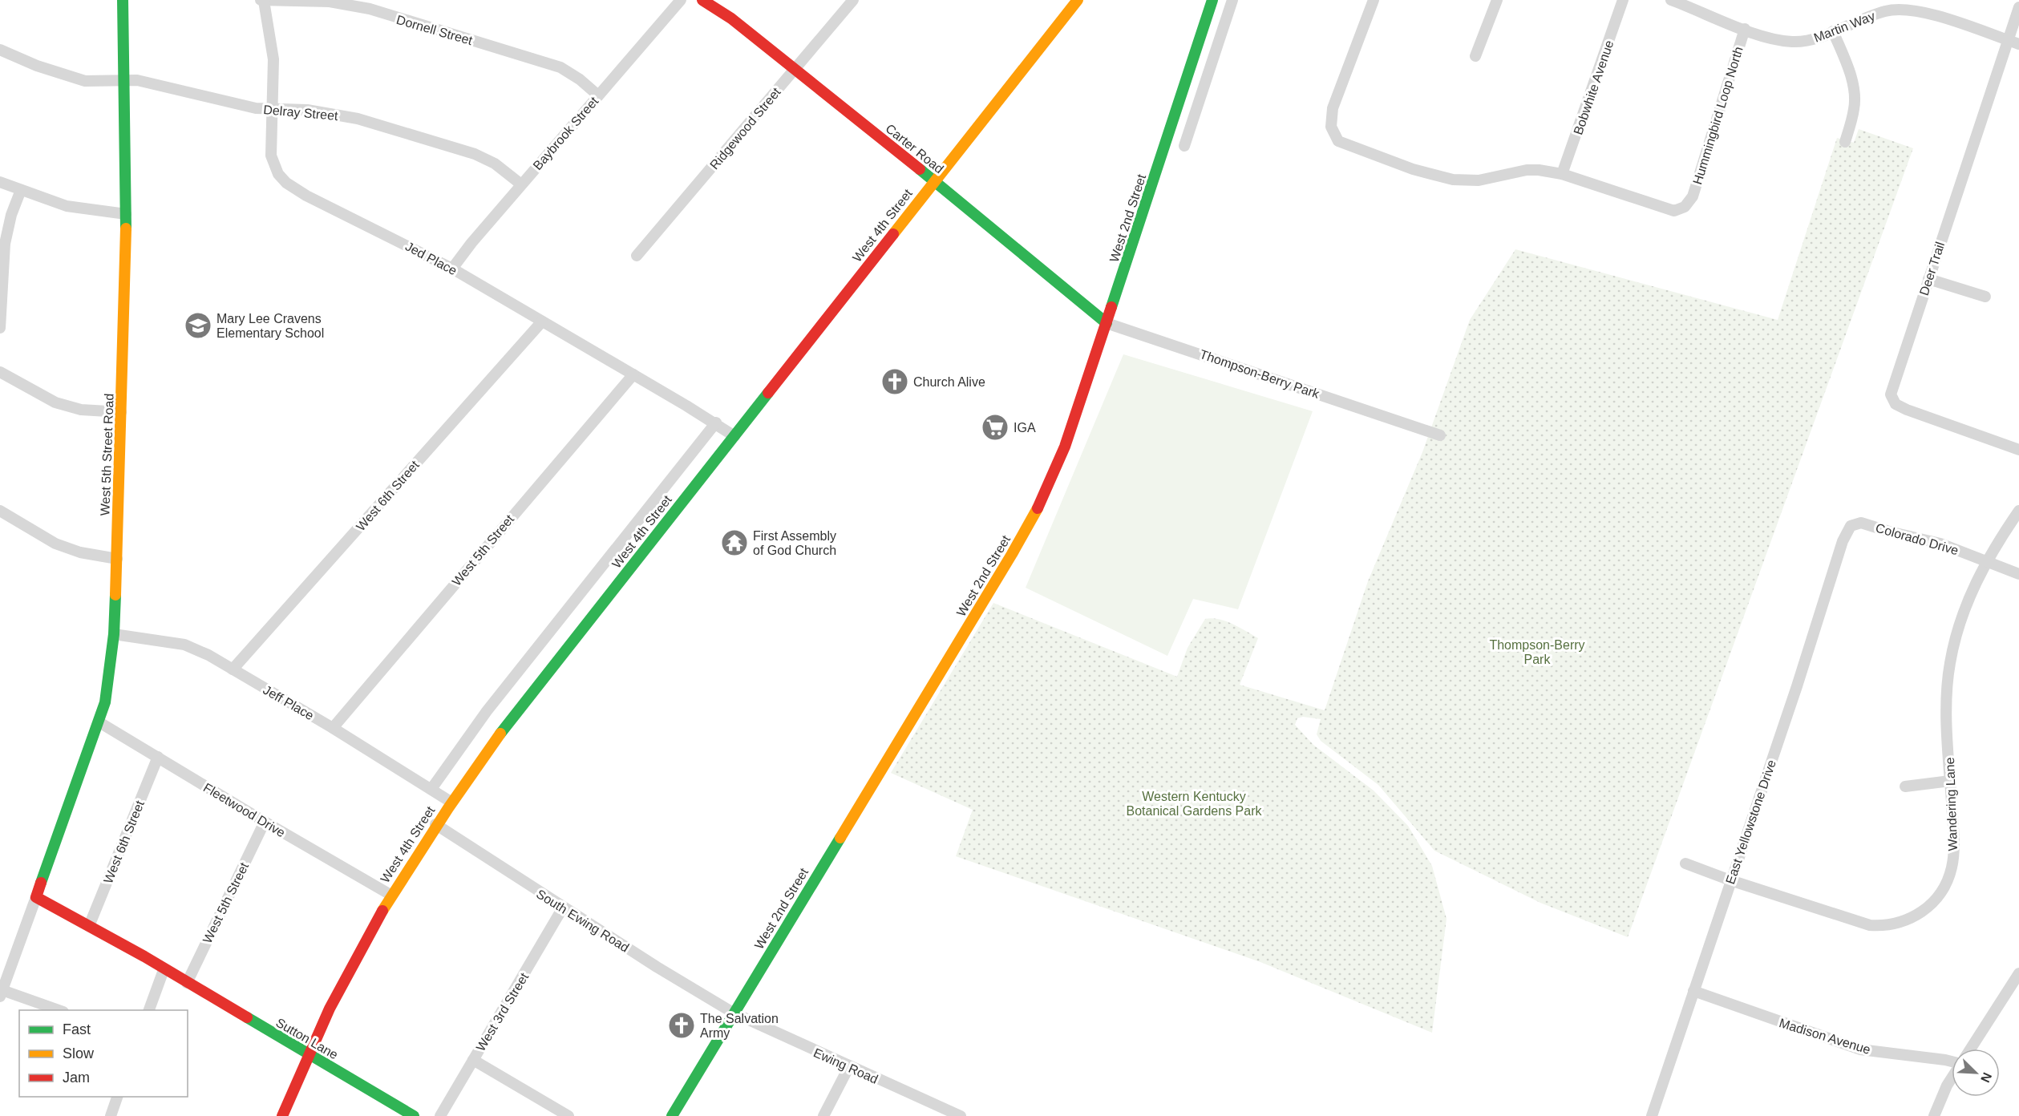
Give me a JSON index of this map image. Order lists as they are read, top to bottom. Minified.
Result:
{"streets":{"main road":["Carter Road","West 2nd Street","West 4th Street","West 5th Street Road","Sutton Lane"],"street":["Martin Way","Dornell Street","Bobwhite Avenue","Delray Street","Hummingbird Loop North","Ridgewood Street","Baybrook Street","Jed Place","Deer Trail","Thompson-Berry Park","West 6th Street","Colorado Drive","West 5th Street","Jeff Place","Wandering Lane","Fleetwood Drive","East Yellowstone Drive","South Ewing Road","West 3rd Street","Madison Avenue","Ewing Road"]},"crossings":[["Martin Way","Hummingbird Loop North"],["Martin Way","Deer Trail"],["Dornell Street","Baybrook Street"],["Dornell Street","Jed Place"],["Bobwhite Avenue","Hummingbird Loop North"],["Delray Street","Baybrook Street"],["Delray Street","Jed Place"],["Delray Street","West 5th Street Road"],["Ridgewood Street","Carter Road"],["Baybrook Street","Jed Place"],["Carter Road","West 2nd Street"],["Carter Road","West 4th Street"],["Carter Road","Thompson-Berry Park"],["West 2nd Street","Thompson-Berry Park"],["West 2nd Street","South Ewing Road"],["West 2nd Street","Ewing Road"],["West 4th Street","Jed Place"],["West 4th Street","Jeff Place"],["West 4th Street","Fleetwood Drive"],["West 4th Street","South Ewing Road"],["West 4th Street","Sutton Lane"],["Jed Place","West 6th Street"],["Jed Place","West 5th Street"],["West 5th Street Road","Jeff Place"],["West 5th Street Road","Fleetwood Drive"],["West 6th Street","Jeff Place"],["West 6th Street","Fleetwood Drive"],["Colorado Drive","Wandering Lane"],["Colorado Drive","East Yellowstone Drive"],["West 5th Street","Jeff Place"],["West 5th Street","Fleetwood Drive"],["West 5th Street","Sutton Lane"],["Wandering Lane","East Yellowstone Drive"],["East Yellowstone Drive","Madison Avenue"],["South Ewing Road","West 3rd Street"],["South Ewing Road","Ewing Road"]],"parks":["Thompson-Berry Park","Western Kentucky Botanical Gardens Park"],"places":{"school or university":["Mary Lee Cravens Elementary School"],"church":["Church Alive","The Salvation Army"],"supermarket":["IGA"],"temple":["First Assembly of God Church"]},"legend":["Fast","Slow","Jam"],"north":"bottom right"}
